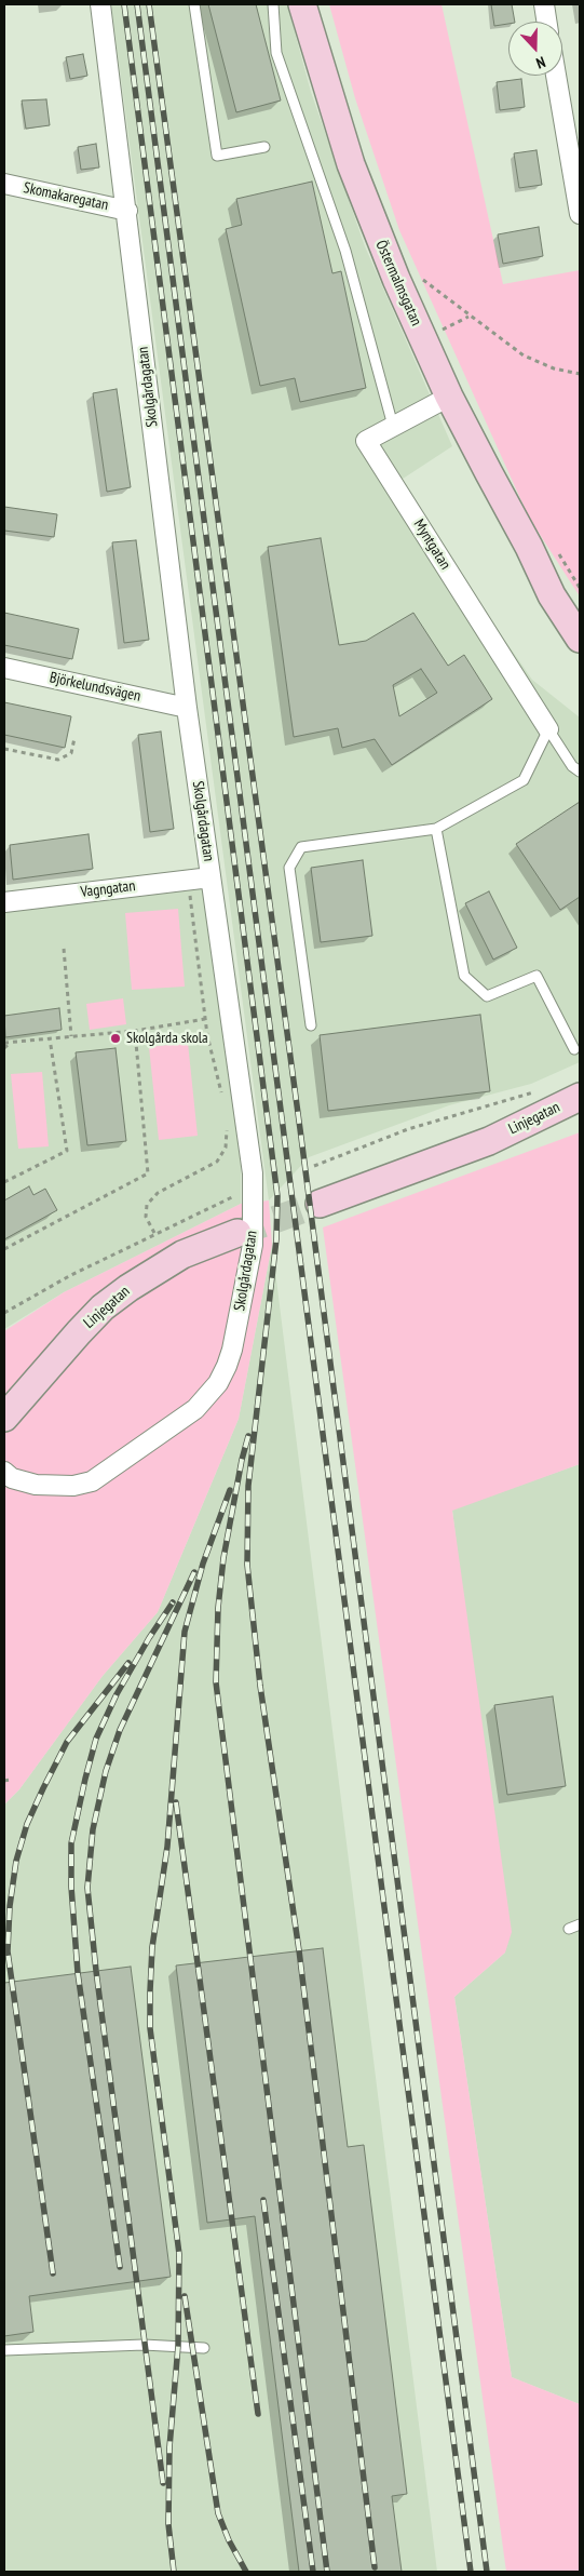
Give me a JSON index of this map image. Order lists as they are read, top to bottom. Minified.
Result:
{"streets":{"main road":["Östermalmsgatan","Linjegatan"],"street":["Skomakaregatan","Skolgårdagatan","Myntgatan","Björkelundsvägen","Vagngatan"]},"crossings":[["Skomakaregatan","Skolgårdagatan"],["Östermalmsgatan","Myntgatan"],["Skolgårdagatan","Björkelundsvägen"],["Skolgårdagatan","Vagngatan"]],"places":["Skolgårda skola"],"north":"bottom"}
